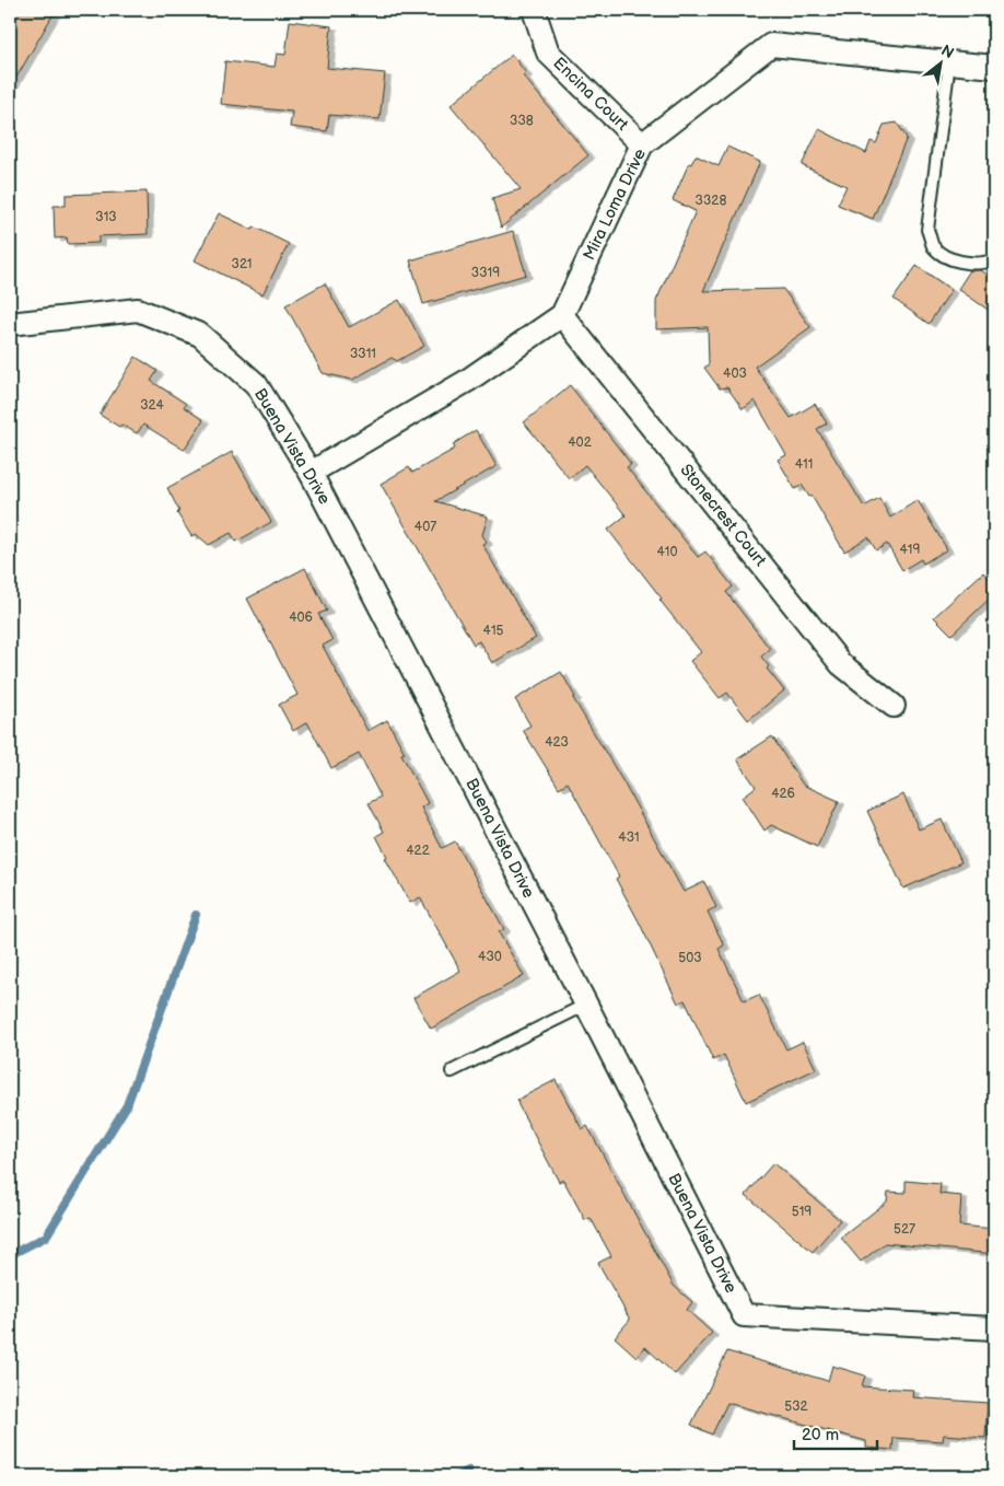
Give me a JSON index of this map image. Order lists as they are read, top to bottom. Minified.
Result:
{"streets":{"street":["Encina Court","Mira Loma Drive","Buena Vista Drive","Stonecrest Court"]},"crossings":[["Encina Court","Mira Loma Drive"],["Mira Loma Drive","Stonecrest Court"]],"house_numbers":["338","3328","313","321","3319","3311","403","324","402","411","407","419","410","406","415","423","426","431","422","430","503","519","527","532"],"scale_bar":"20 m","north":"top right"}
